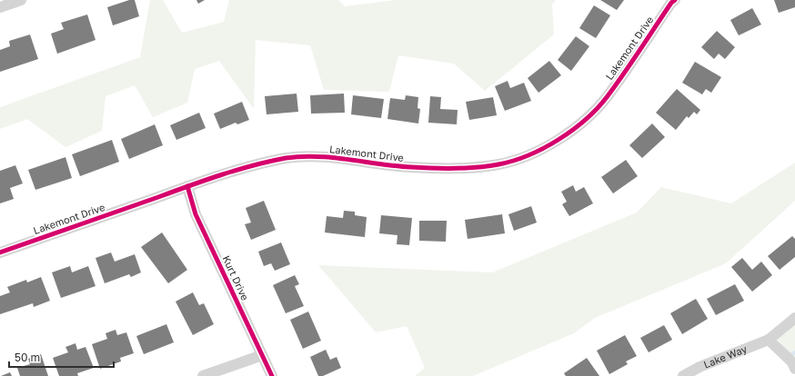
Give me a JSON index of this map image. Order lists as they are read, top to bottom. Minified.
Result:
{"streets":{"street":["Lakemont Drive","Kurt Drive","Lake Way"]},"crossings":[["Lakemont Drive","Kurt Drive"]],"scale_bar":"50 m"}
